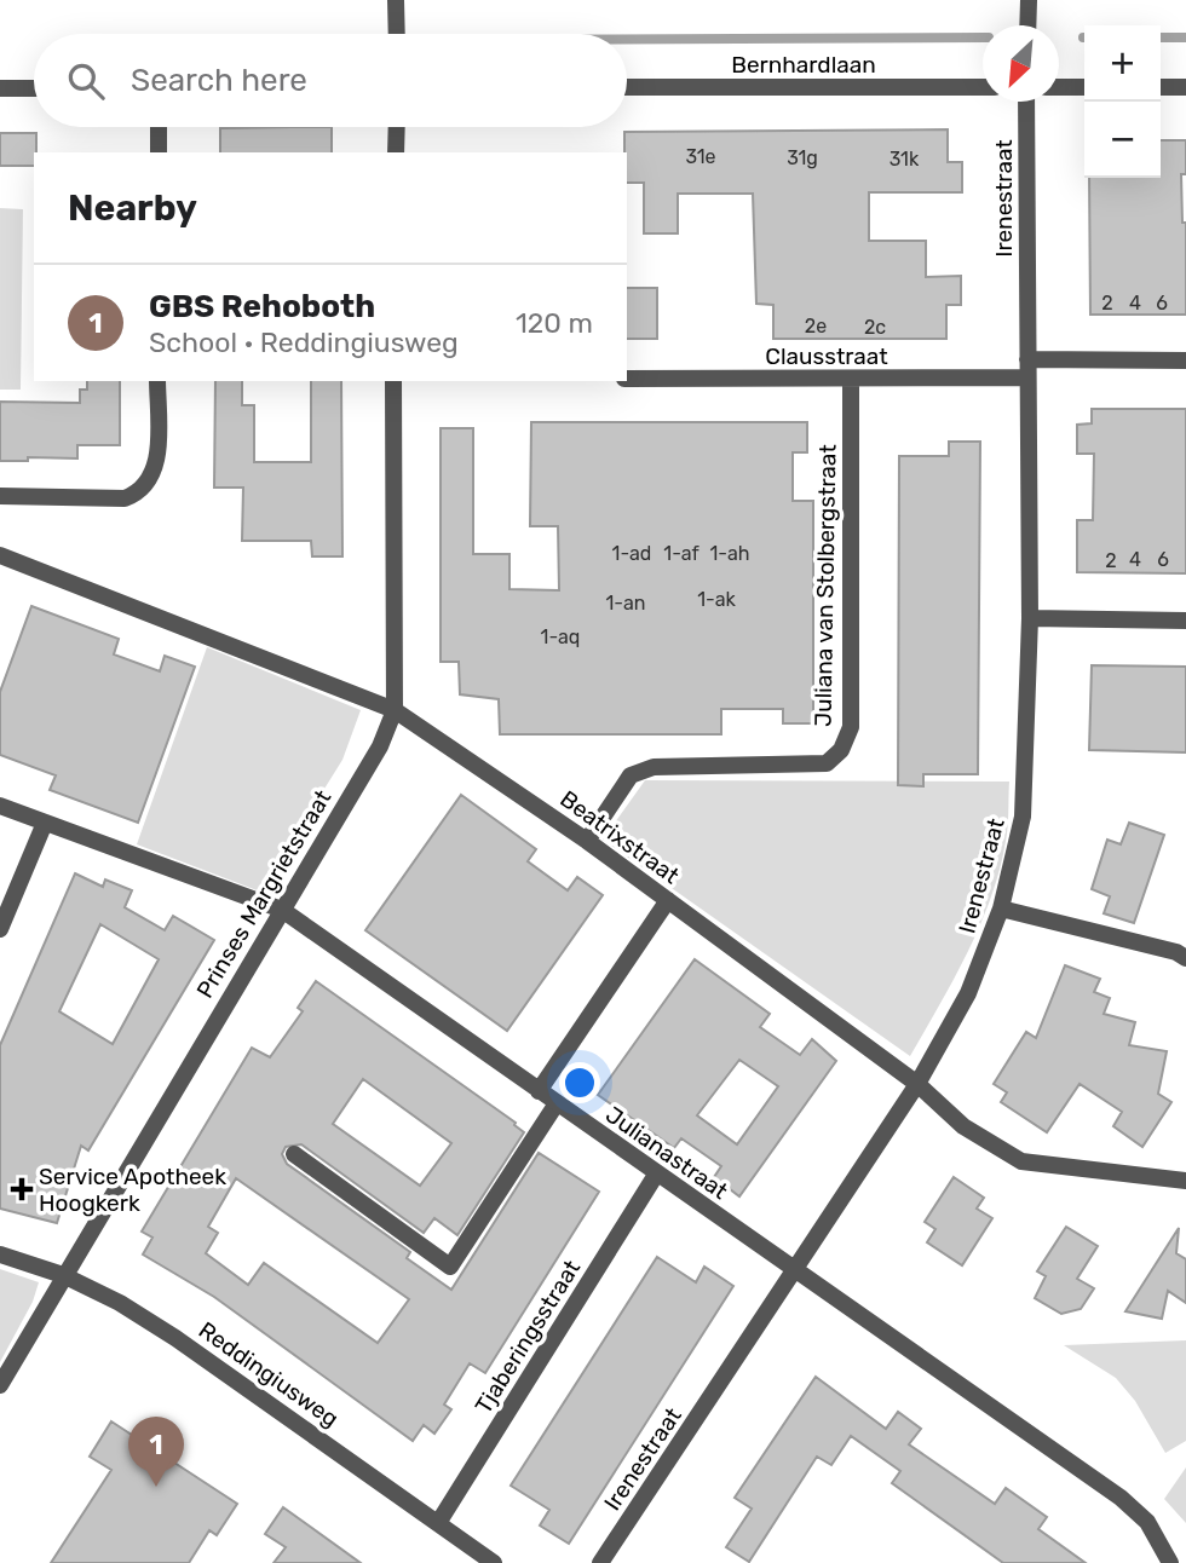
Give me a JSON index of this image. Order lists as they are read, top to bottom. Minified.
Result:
{"streets":{"street":["Bernhardlaan","Irenestraat","Clausstraat","Juliana van Stolbergstraat","Beatrixstraat","Prinses Margrietstraat","Julianastraat","Tjaberingsstraat","Reddingiusweg"]},"crossings":[["Irenestraat","Clausstraat"],["Irenestraat","Beatrixstraat"],["Irenestraat","Julianastraat"],["Clausstraat","Juliana van Stolbergstraat"],["Juliana van Stolbergstraat","Beatrixstraat"],["Beatrixstraat","Prinses Margrietstraat"],["Prinses Margrietstraat","Julianastraat"],["Prinses Margrietstraat","Reddingiusweg"],["Julianastraat","Tjaberingsstraat"],["Tjaberingsstraat","Reddingiusweg"]],"places":{"health":["Service Apotheek Hoogkerk"]},"house_numbers":["31e","31g","31k","2","4","6","2e","2c","1-ad","1-af","1-ah","4","6","2","1-ak","1-an","1-aq"],"north":"bottom left","page":{"map_buttons":["+","−"],"search":"Search here","heading":"Nearby","list":[{"mark":"1","name":"GBS Rehoboth","note":"School · Reddingiusweg","value":"120 m"}],"pins":"1"}}
